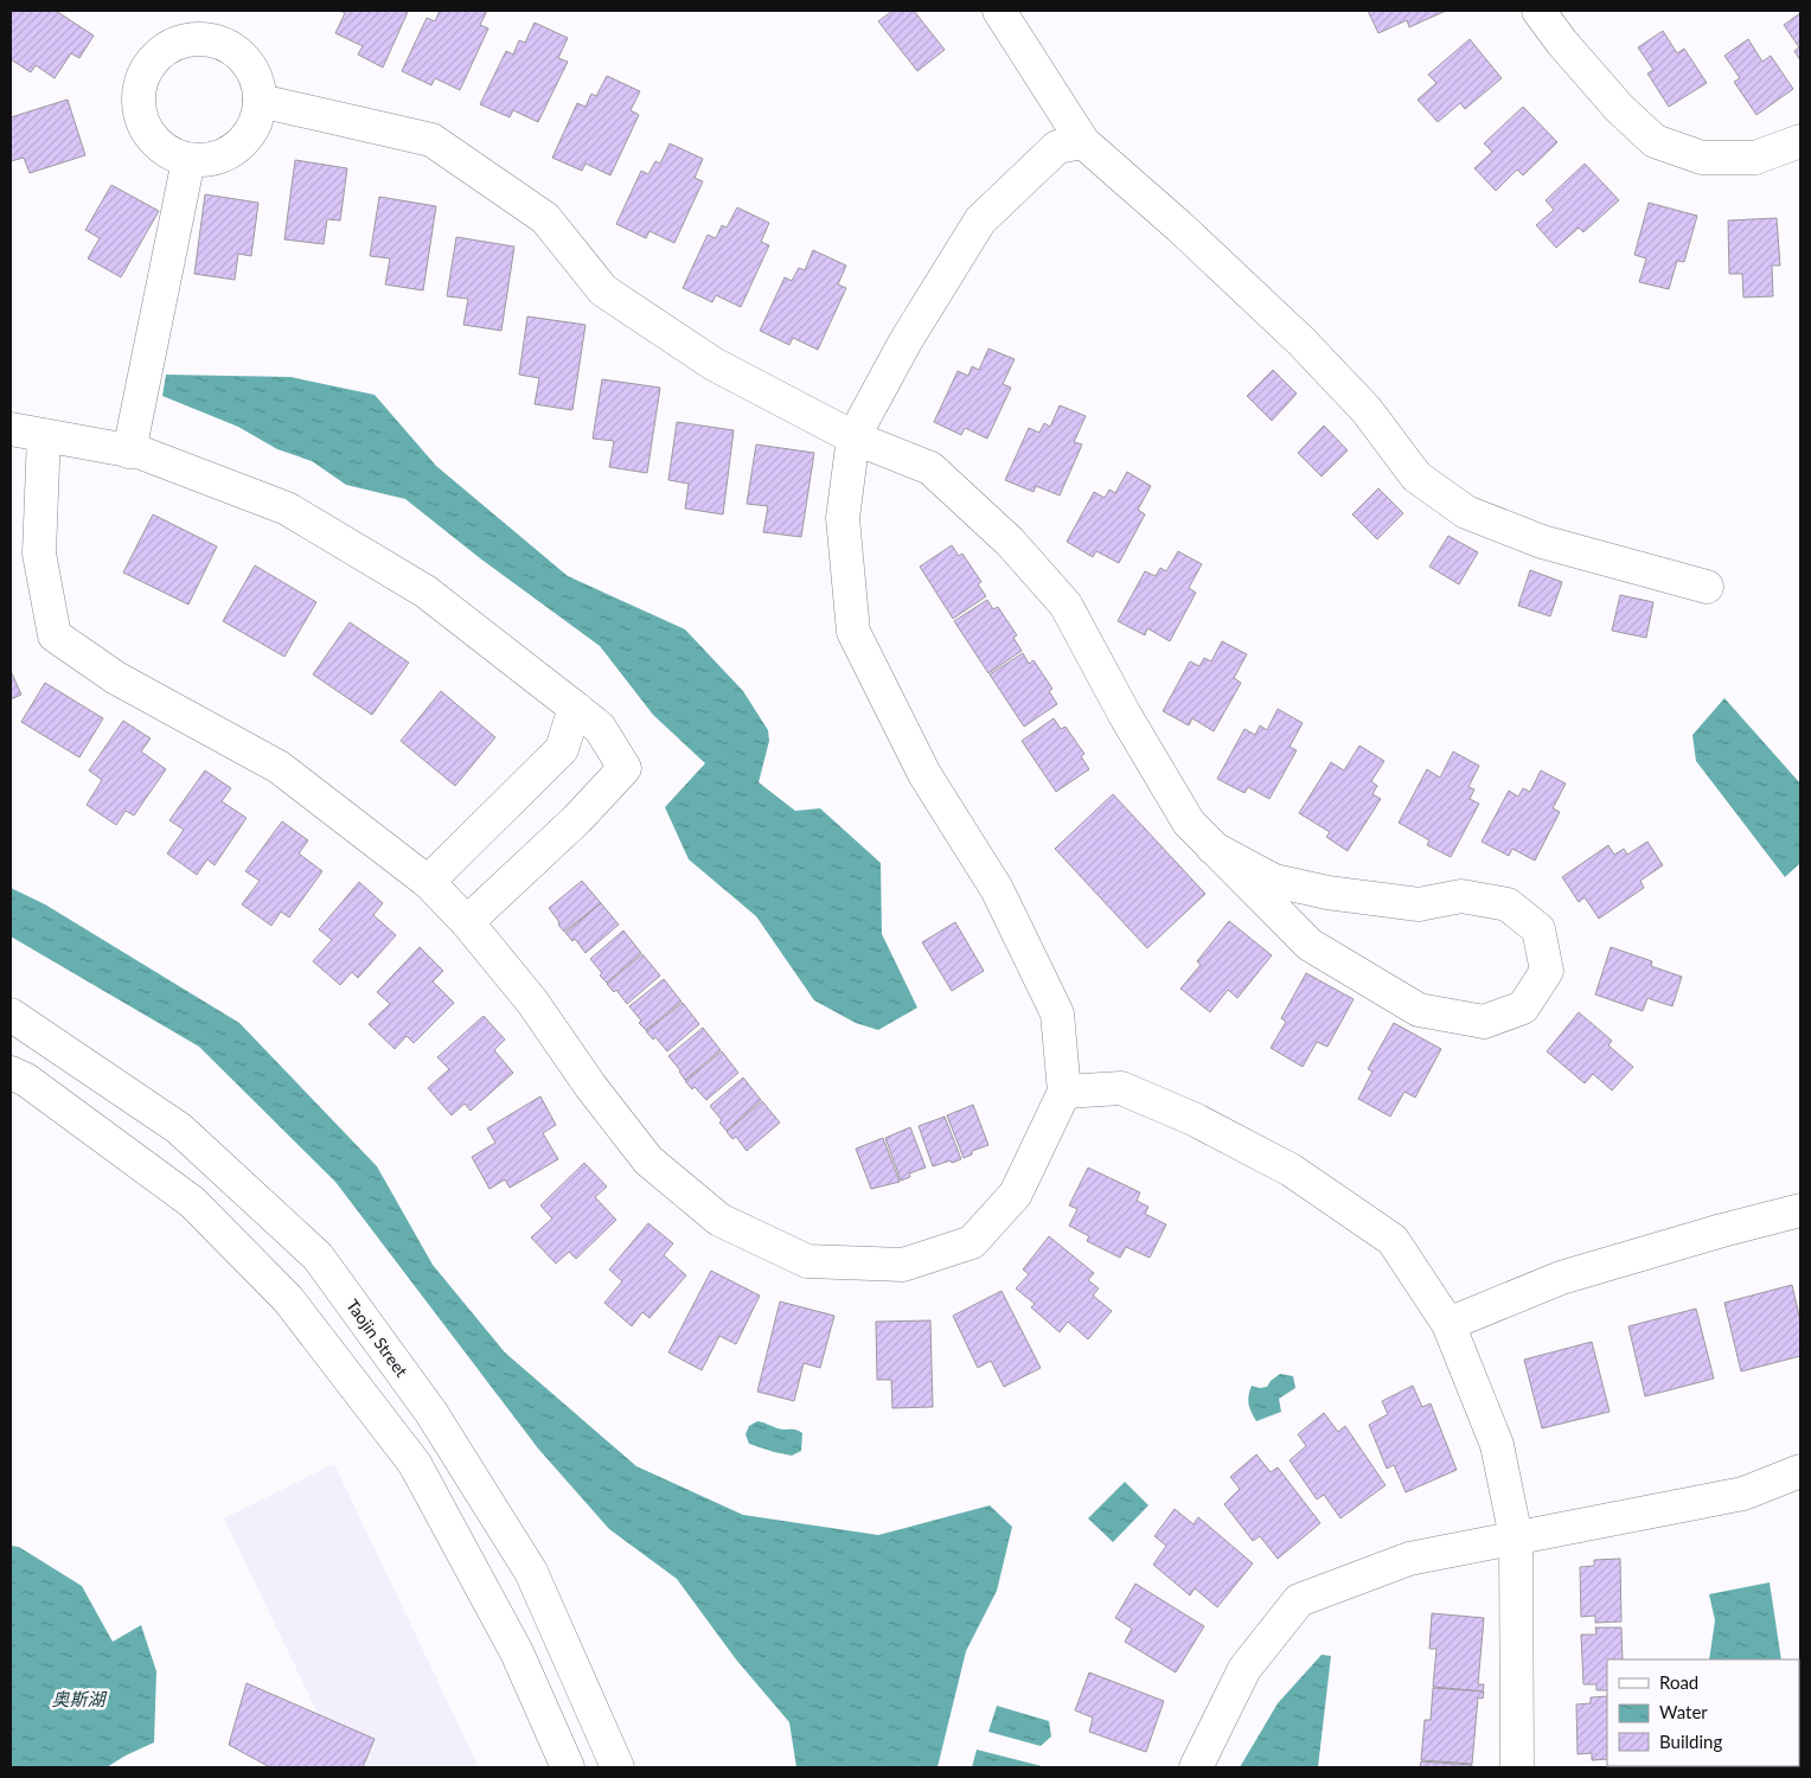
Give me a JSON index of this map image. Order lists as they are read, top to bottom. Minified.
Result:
{"streets":{"street":["Taojin Street"]},"water":["奥斯湖"],"legend":["Road","Water","Building"]}
